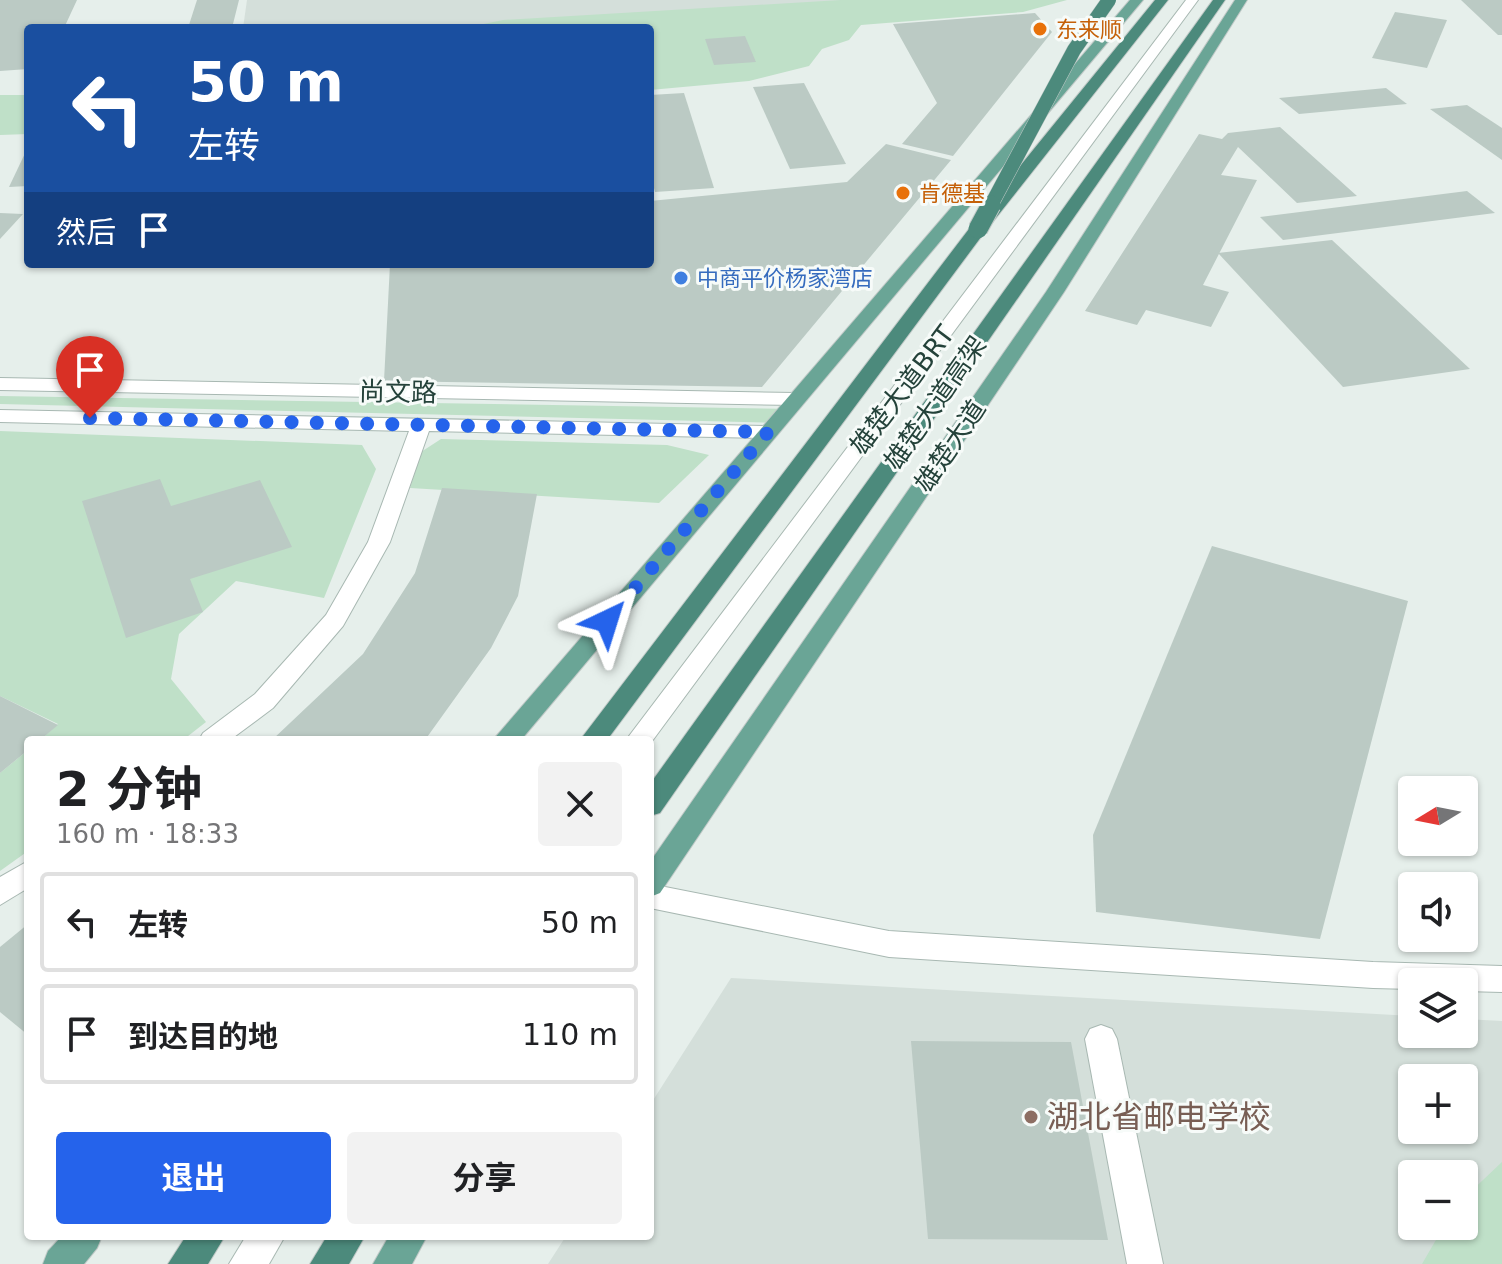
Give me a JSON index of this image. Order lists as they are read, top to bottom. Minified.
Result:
{"streets":{"highway":["雄楚大道高架"],"main road":["雄楚大道"],"street":["雄楚大道BRT","尚文路"]},"places":["东来顺","肯德基","中商平价杨家湾店","湖北省邮电学校"],"north":"left","page":{"turn":["50 m","左转"],"then":"然后","heading":["2 分钟","160 m · 18:33"],"map_buttons":["+","−"],"list":[{"name":"左转","value":"50 m"},{"name":"到达目的地","value":"110 m"}],"buttons":["退出","分享"]}}
